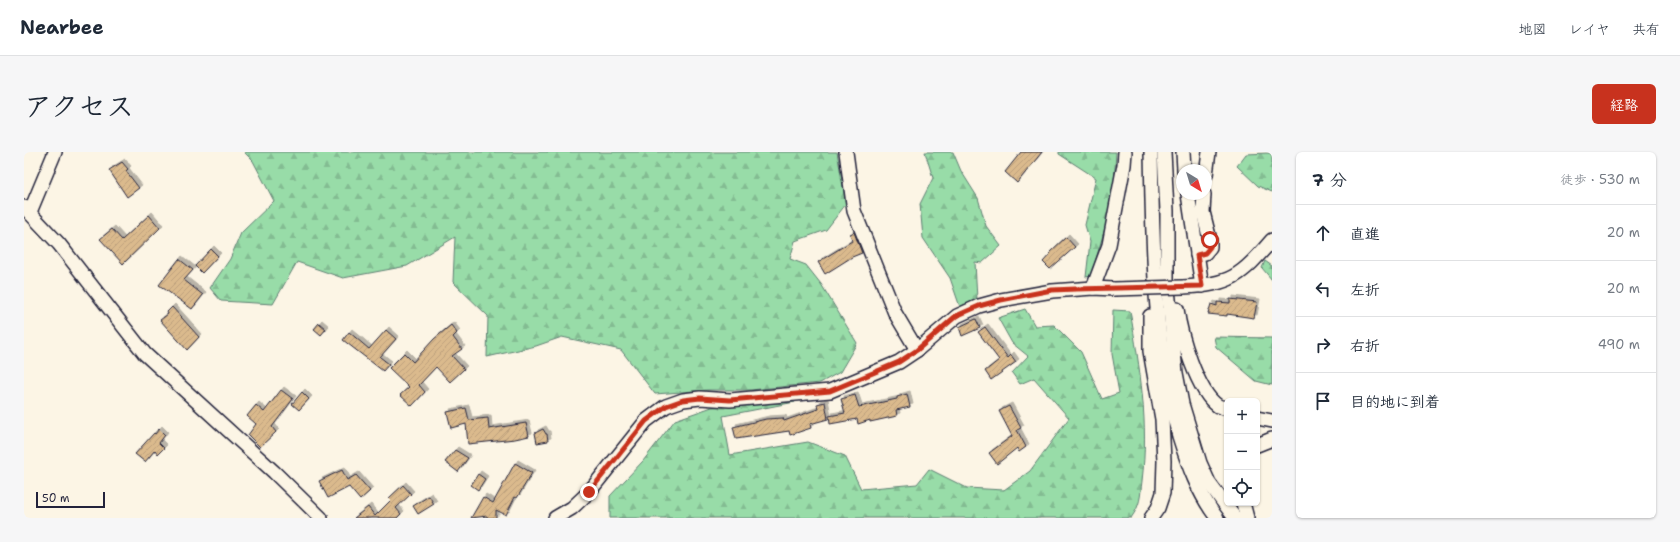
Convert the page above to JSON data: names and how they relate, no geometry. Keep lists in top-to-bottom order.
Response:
{
  "scale_bar": "50 m",
  "north": "bottom right",
  "page": {
    "header": "Nearbee",
    "nav": ["地図", "レイヤ", "共有"],
    "title": "アクセス",
    "buttons": "経路",
    "heading": ["7 分", "徒歩 · 530 m"],
    "list": [
      ["直進", "20 m"],
      ["左折", "20 m"],
      ["右折", "490 m"],
      "目的地に到着"
    ],
    "map_buttons": ["+", "−"],
    "scale": "50 m"
  }
}
